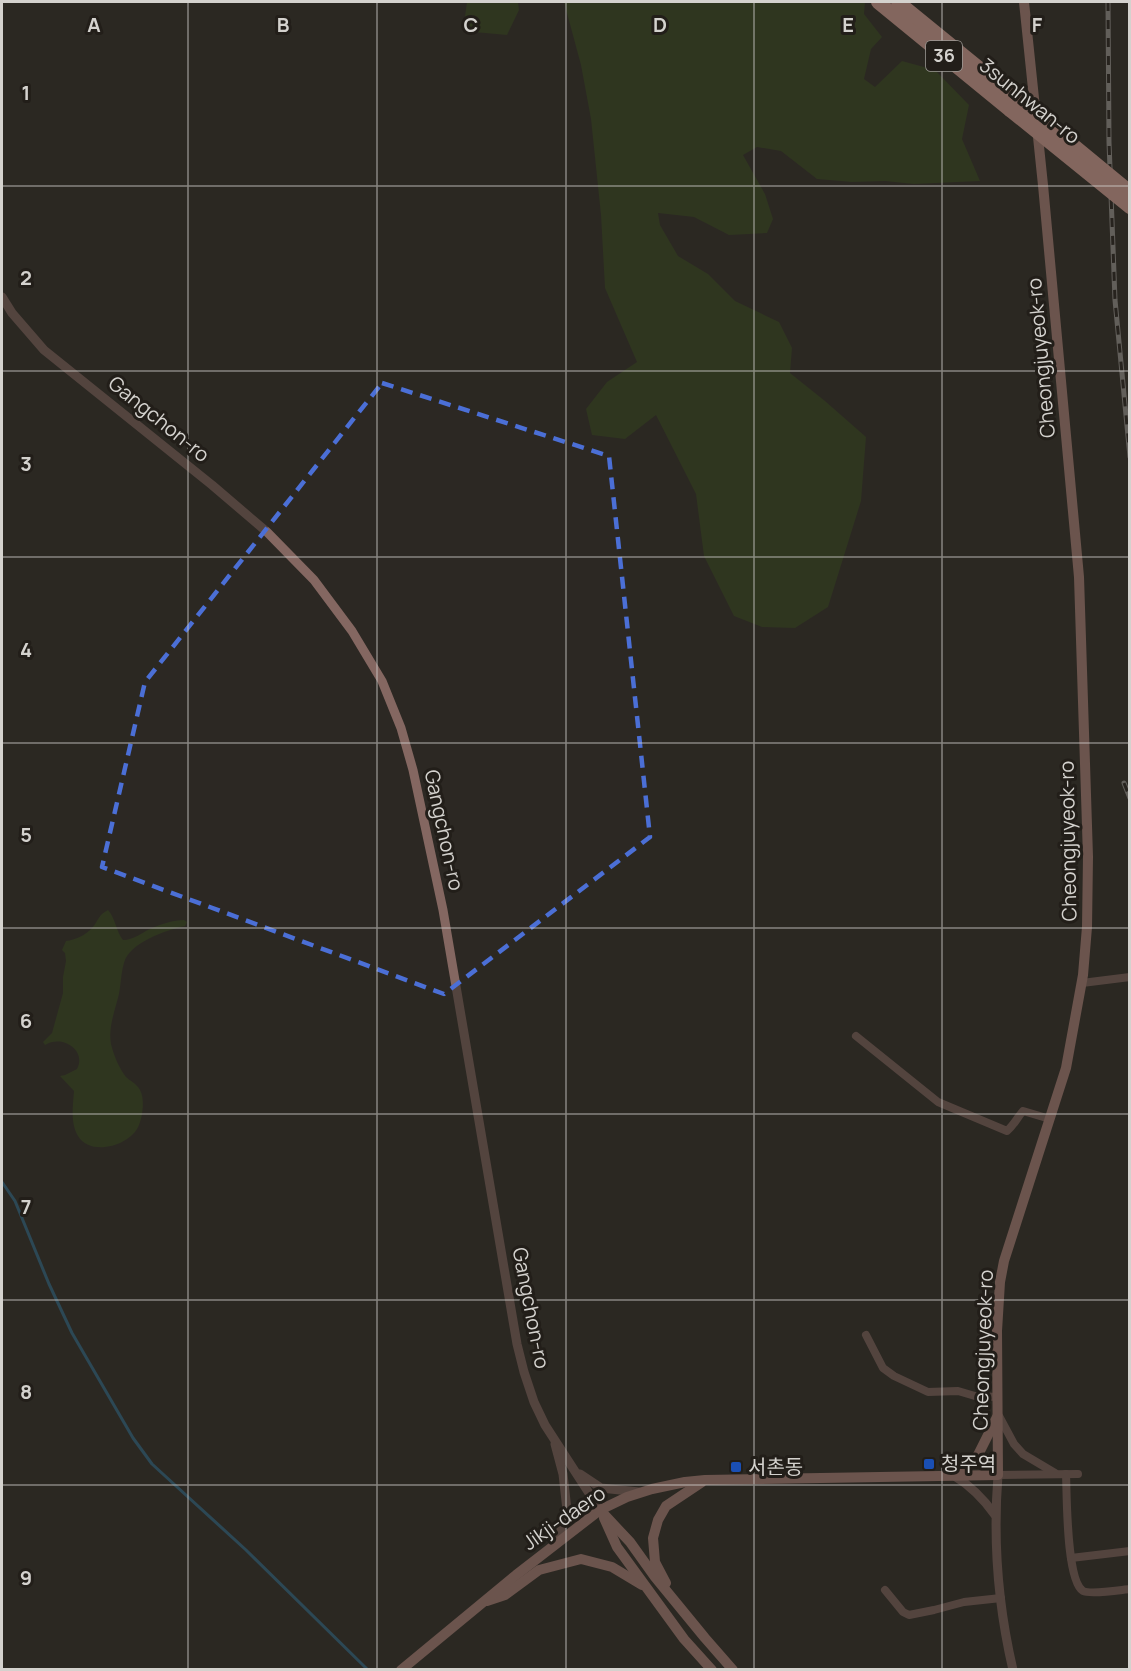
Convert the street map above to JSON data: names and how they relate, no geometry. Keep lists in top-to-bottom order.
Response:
{
  "streets": {
    "highway": ["36", "3sunhwan-ro"],
    "main road": ["Cheongjuyeok-ro", "Jikji-daero"],
    "street": ["Gangchon-ro"]
  },
  "crossings": [
    ["Cheongjuyeok-ro", "Jikji-daero"],
    ["Gangchon-ro", "Jikji-daero"]
  ],
  "places": {
    "transit": ["청주역", "서촌동"]
  },
  "grid": {
    "columns": [
      "A",
      "B",
      "C",
      "D",
      "E",
      "F"
    ],
    "rows": [
      "1",
      "2",
      "3",
      "4",
      "5",
      "6",
      "7",
      "8",
      "9"
    ]
  }
}
